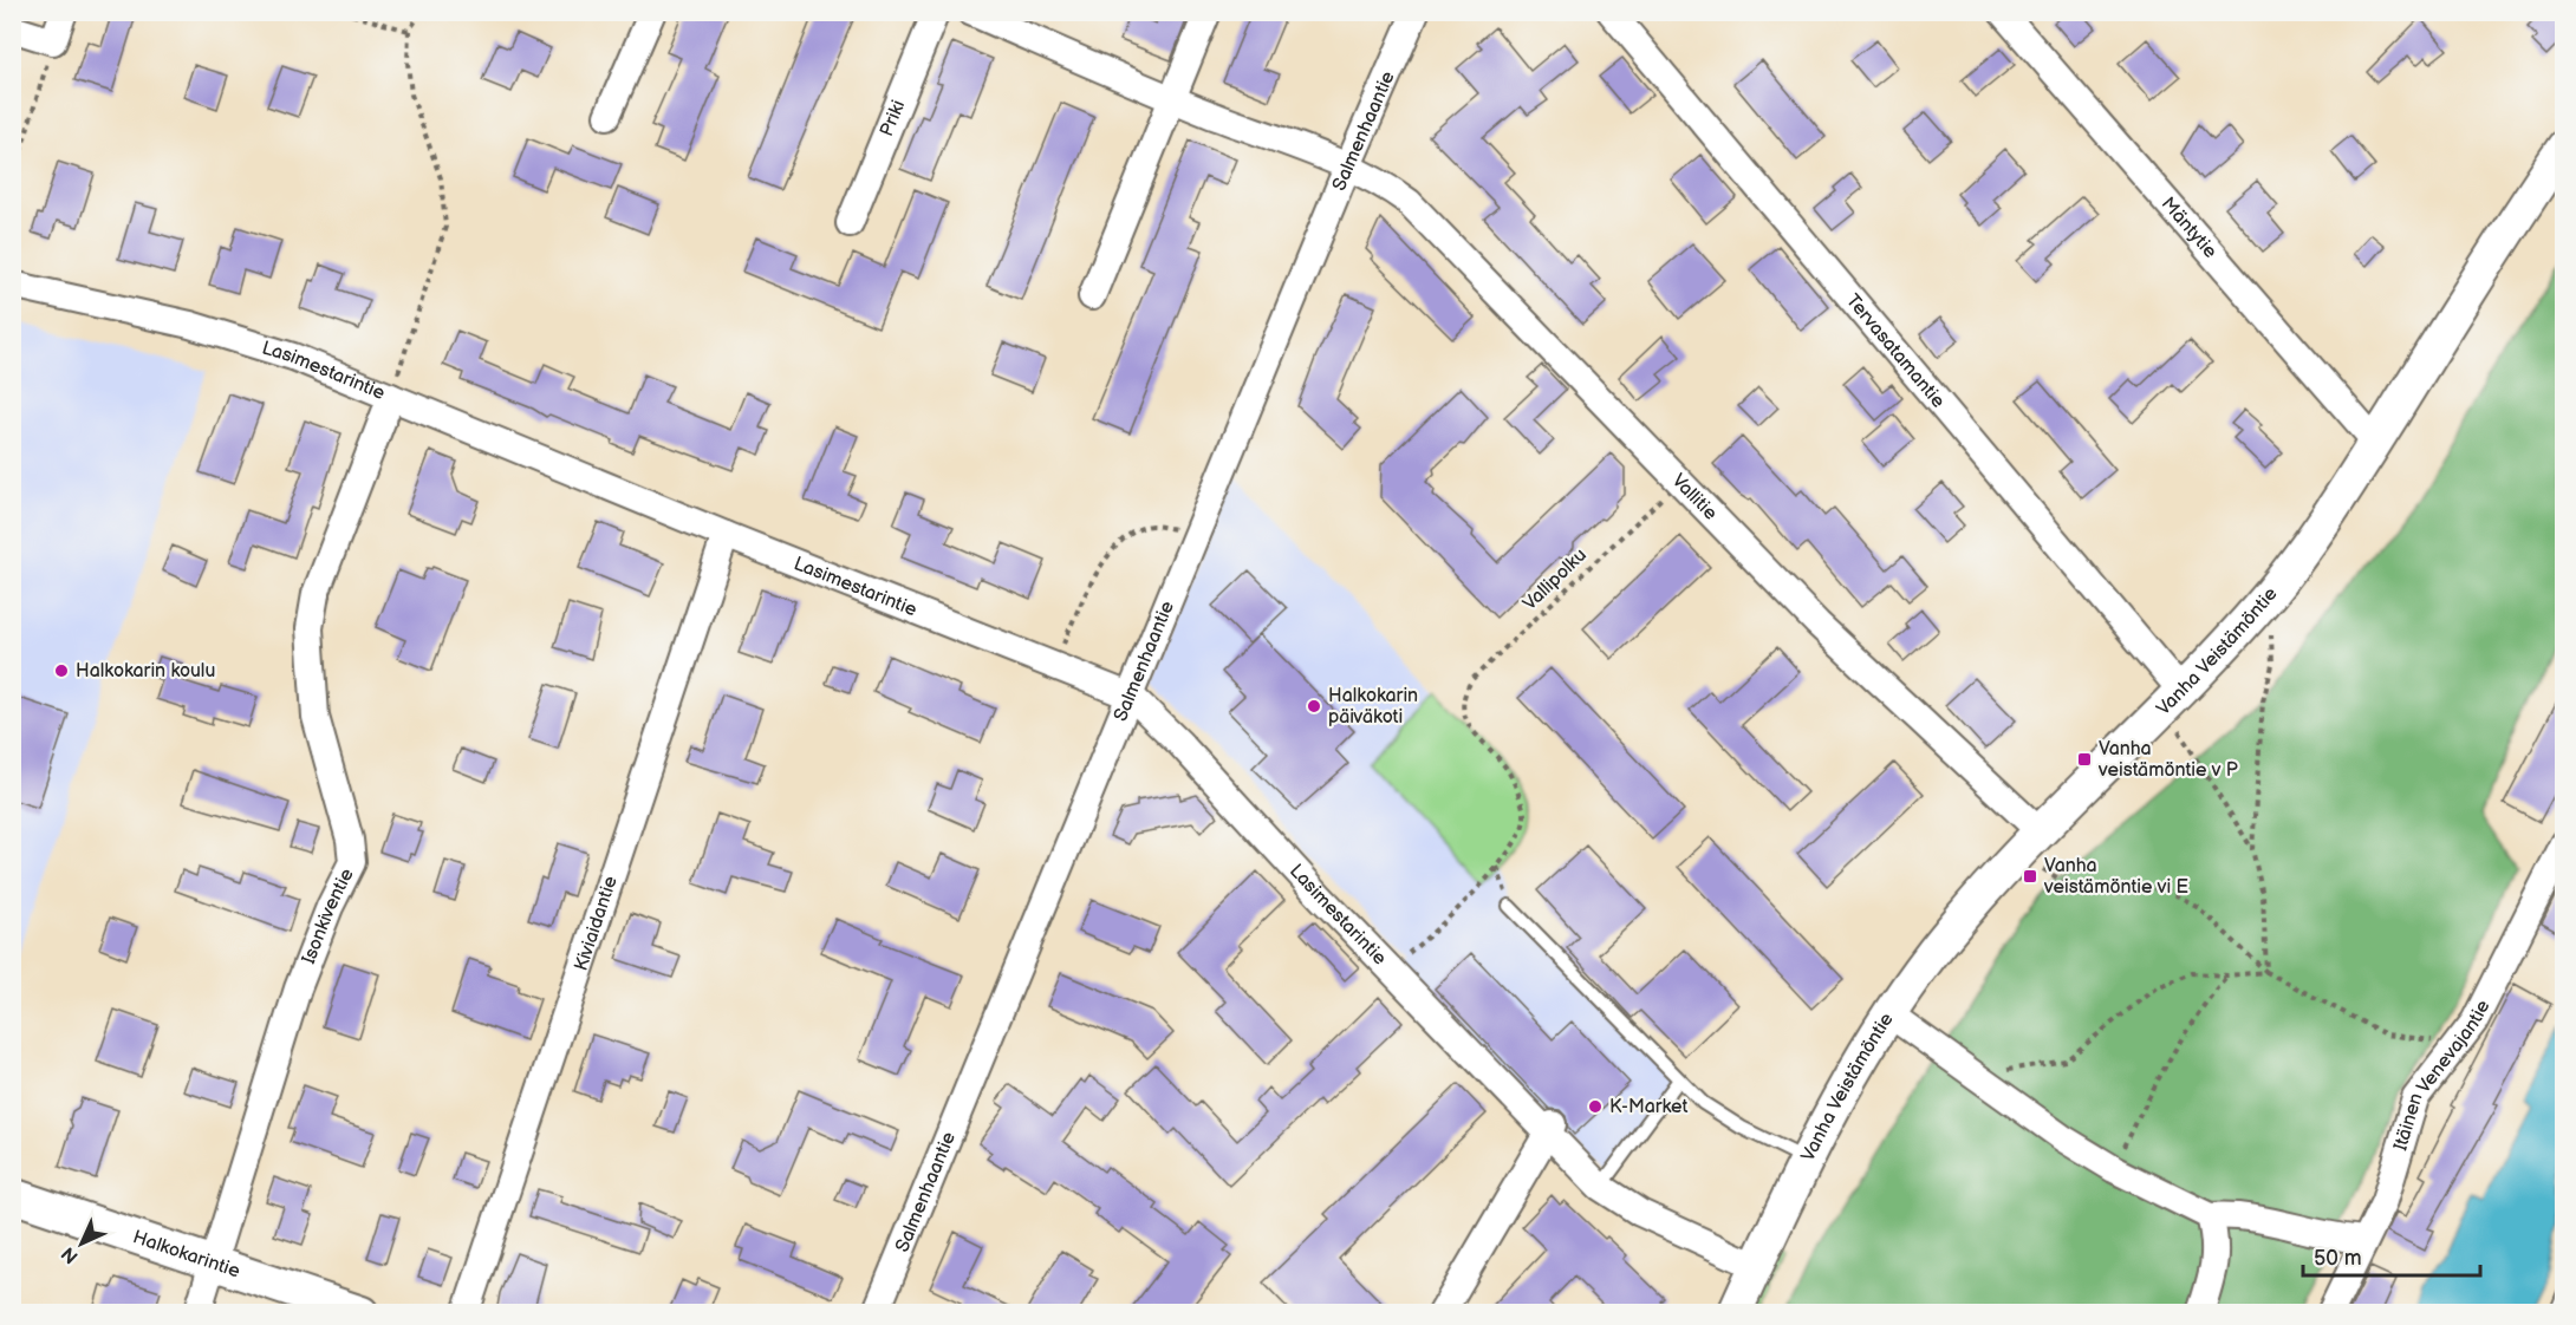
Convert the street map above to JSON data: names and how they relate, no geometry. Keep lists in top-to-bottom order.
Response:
{
  "streets": {
    "street": [
      "Priki",
      "Salmenhaantie",
      "Mäntytie",
      "Tervasatamantie",
      "Lasimestarintie",
      "Vallitie",
      "Vanha Veistämöntie",
      "Isonkiventie",
      "Kiviaidantie",
      "Itäinen Venevajantie",
      "Halkokarintie"
    ],
    "path": ["Vallipolku"]
  },
  "crossings": [
    ["Salmenhaantie", "Lasimestarintie"],
    ["Salmenhaantie", "Vallitie"],
    ["Mäntytie", "Vanha Veistämöntie"],
    ["Tervasatamantie", "Vanha Veistämöntie"],
    ["Lasimestarintie", "Vanha Veistämöntie"],
    ["Lasimestarintie", "Isonkiventie"],
    ["Lasimestarintie", "Kiviaidantie"],
    ["Vallitie", "Vanha Veistämöntie"],
    ["Isonkiventie", "Halkokarintie"]
  ],
  "places": {
    "other": ["Halkokarin koulu", "Halkokarin päiväkoti", "K-Market"],
    "transit": ["Vanha veistämöntie v P", "Vanha veistämöntie vi E"]
  },
  "scale_bar": "50 m",
  "north": "bottom left"
}
